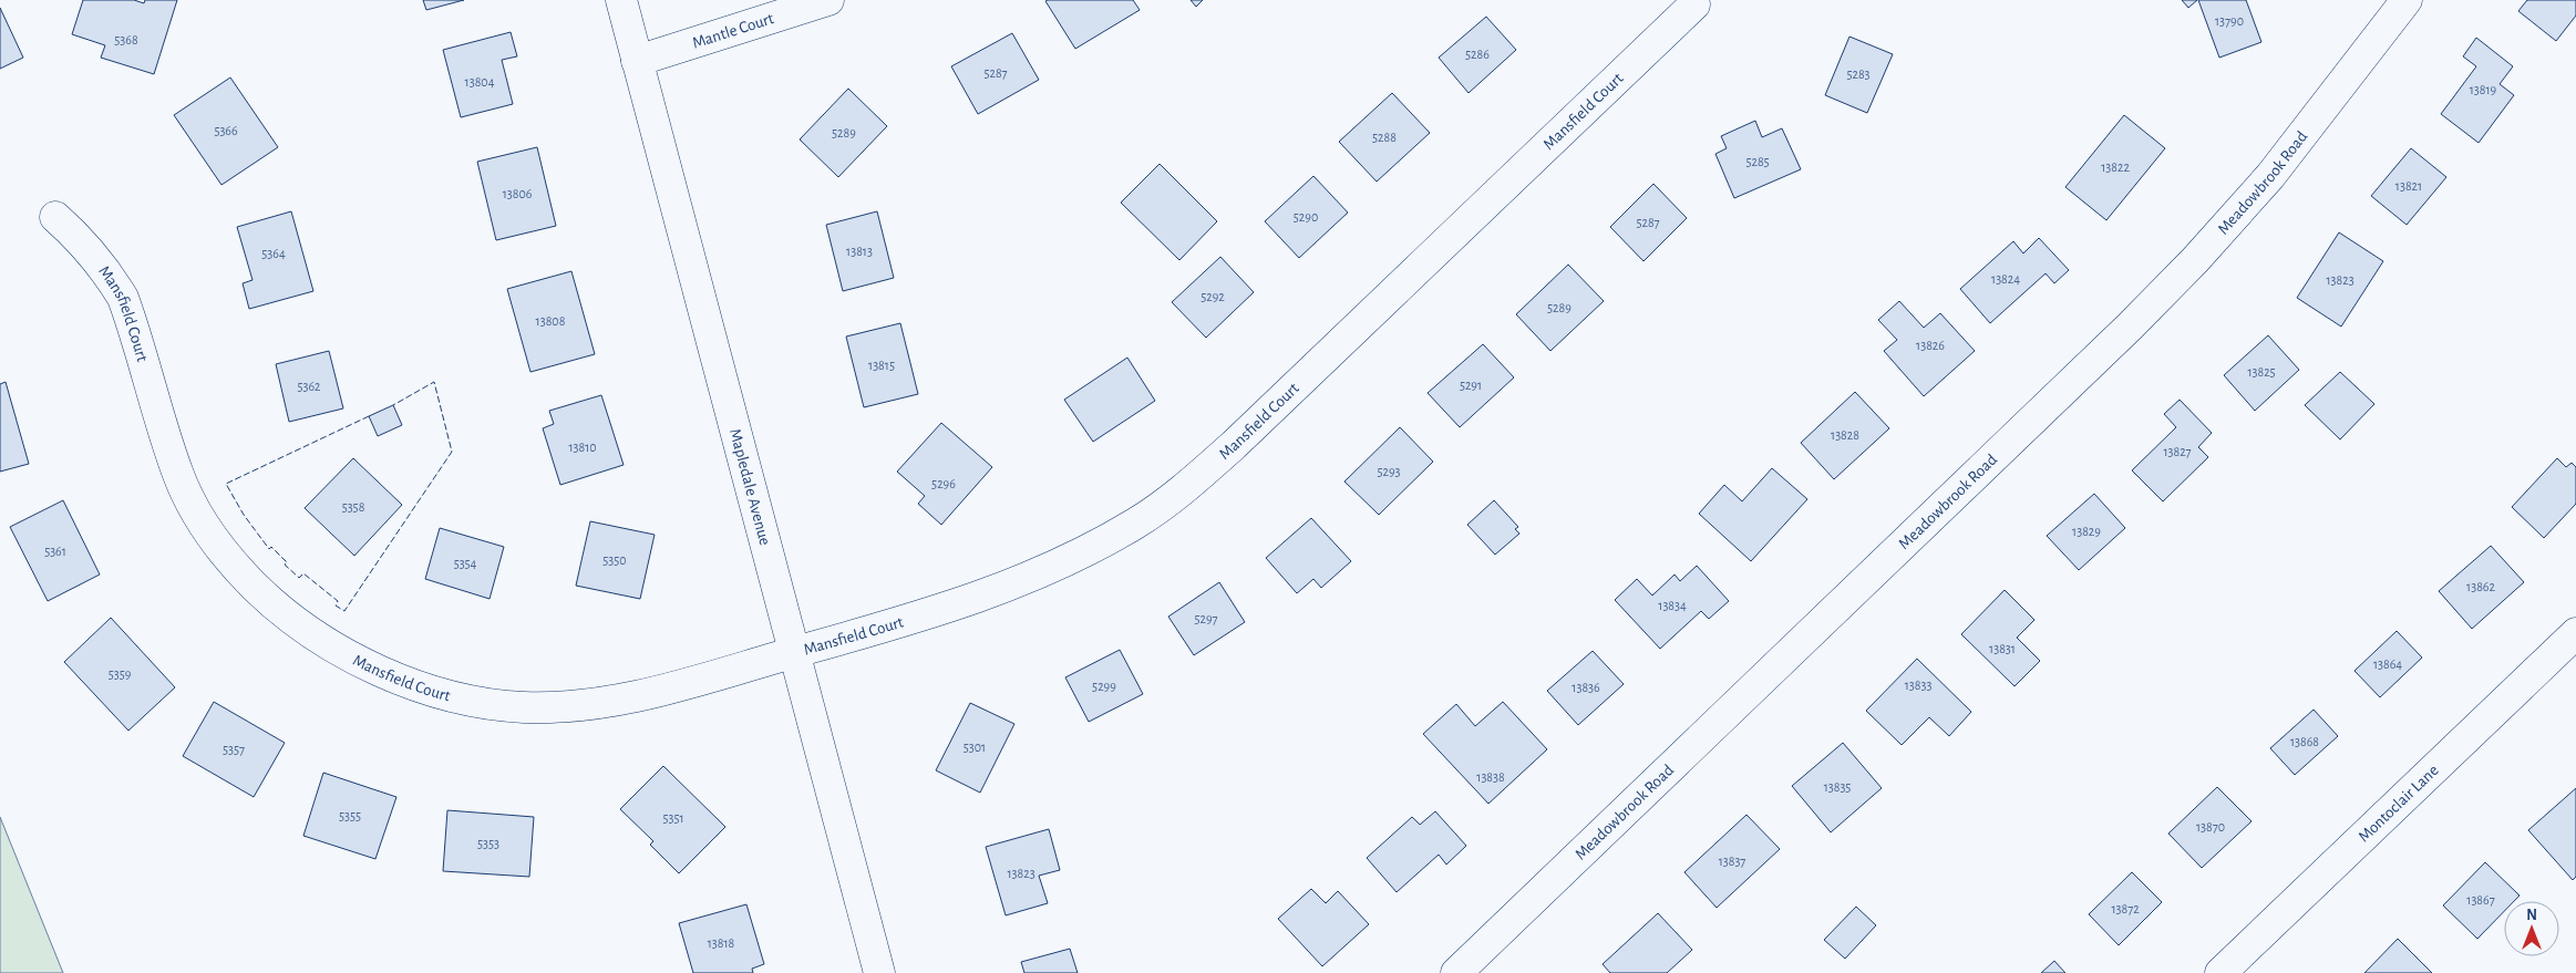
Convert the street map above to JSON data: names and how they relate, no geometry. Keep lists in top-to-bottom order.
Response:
{
  "streets": {
    "street": [
      "Mantle Court",
      "Mansfield Court",
      "Meadowbrook Road",
      "Mapledale Avenue",
      "Montoclair Lane"
    ]
  },
  "crossings": [
    ["Mantle Court", "Mapledale Avenue"],
    ["Mansfield Court", "Mapledale Avenue"]
  ],
  "house_numbers": [
    "13790",
    "5368",
    "5286",
    "5287",
    "5283",
    "13804",
    "13819",
    "5366",
    "5289",
    "5288",
    "5285",
    "13822",
    "13821",
    "13806",
    "5290",
    "5287",
    "13813",
    "5364",
    "13824",
    "13823",
    "5292",
    "5289",
    "13808",
    "13826",
    "13815",
    "13825",
    "5291",
    "5362",
    "13828",
    "13810",
    "13827",
    "5293",
    "5296",
    "5358",
    "13829",
    "5361",
    "5350",
    "5354",
    "13862",
    "13834",
    "5297",
    "13831",
    "13864",
    "5359",
    "13833",
    "5299",
    "13836",
    "13868",
    "5301",
    "5357",
    "13838",
    "13835",
    "5355",
    "5351",
    "13870",
    "5353",
    "13837",
    "13823",
    "13867",
    "13872",
    "13818"
  ],
  "north": "top"
}
